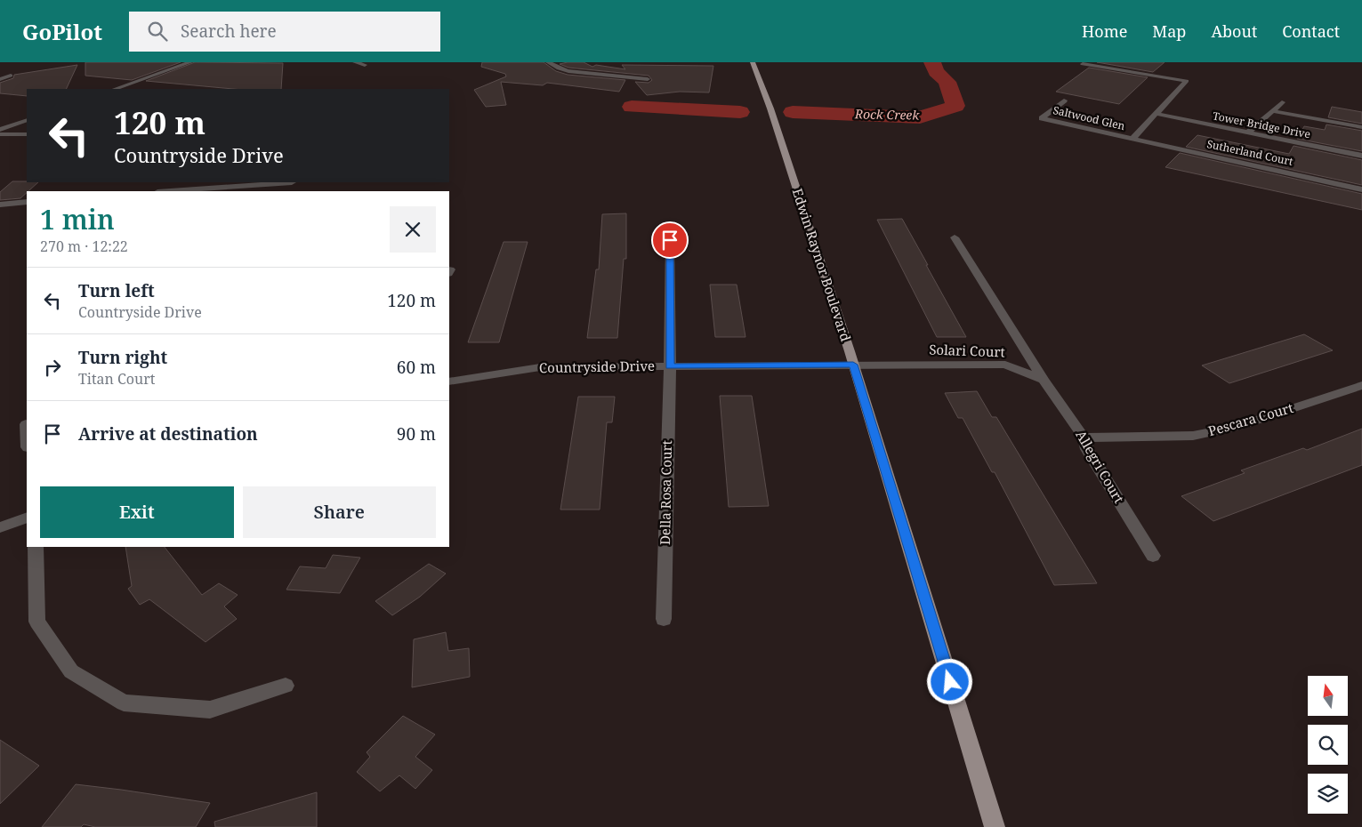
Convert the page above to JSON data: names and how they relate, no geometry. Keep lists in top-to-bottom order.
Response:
{
  "streets": {
    "main road": ["Edwin Raynor Boulevard"],
    "street": [
      "Saltwood Glen",
      "Tower Bridge Drive",
      "Sutherland Court",
      "Solari Court",
      "Countryside Drive",
      "Pescara Court",
      "Allegri Court",
      "Della Rosa Court"
    ]
  },
  "crossings": [
    ["Saltwood Glen", "Tower Bridge Drive"],
    ["Saltwood Glen", "Sutherland Court"],
    ["Edwin Raynor Boulevard", "Solari Court"],
    ["Edwin Raynor Boulevard", "Countryside Drive"],
    ["Solari Court", "Countryside Drive"],
    ["Solari Court", "Allegri Court"],
    ["Countryside Drive", "Della Rosa Court"],
    ["Pescara Court", "Allegri Court"]
  ],
  "water": ["Rock Creek"],
  "north": "top",
  "page": {
    "header": "GoPilot",
    "search": "Search here",
    "nav": [
      "Home",
      "Map",
      "About",
      "Contact"
    ],
    "turn": ["120 m", "Countryside Drive"],
    "heading": ["1 min", "270 m · 12:22"],
    "list": [
      {
        "name": "Turn left",
        "note": "Countryside Drive",
        "value": "120 m"
      },
      {
        "name": "Turn right",
        "note": "Titan Court",
        "value": "60 m"
      },
      {
        "name": "Arrive at destination",
        "value": "90 m"
      }
    ],
    "buttons": ["Exit", "Share"]
  }
}
